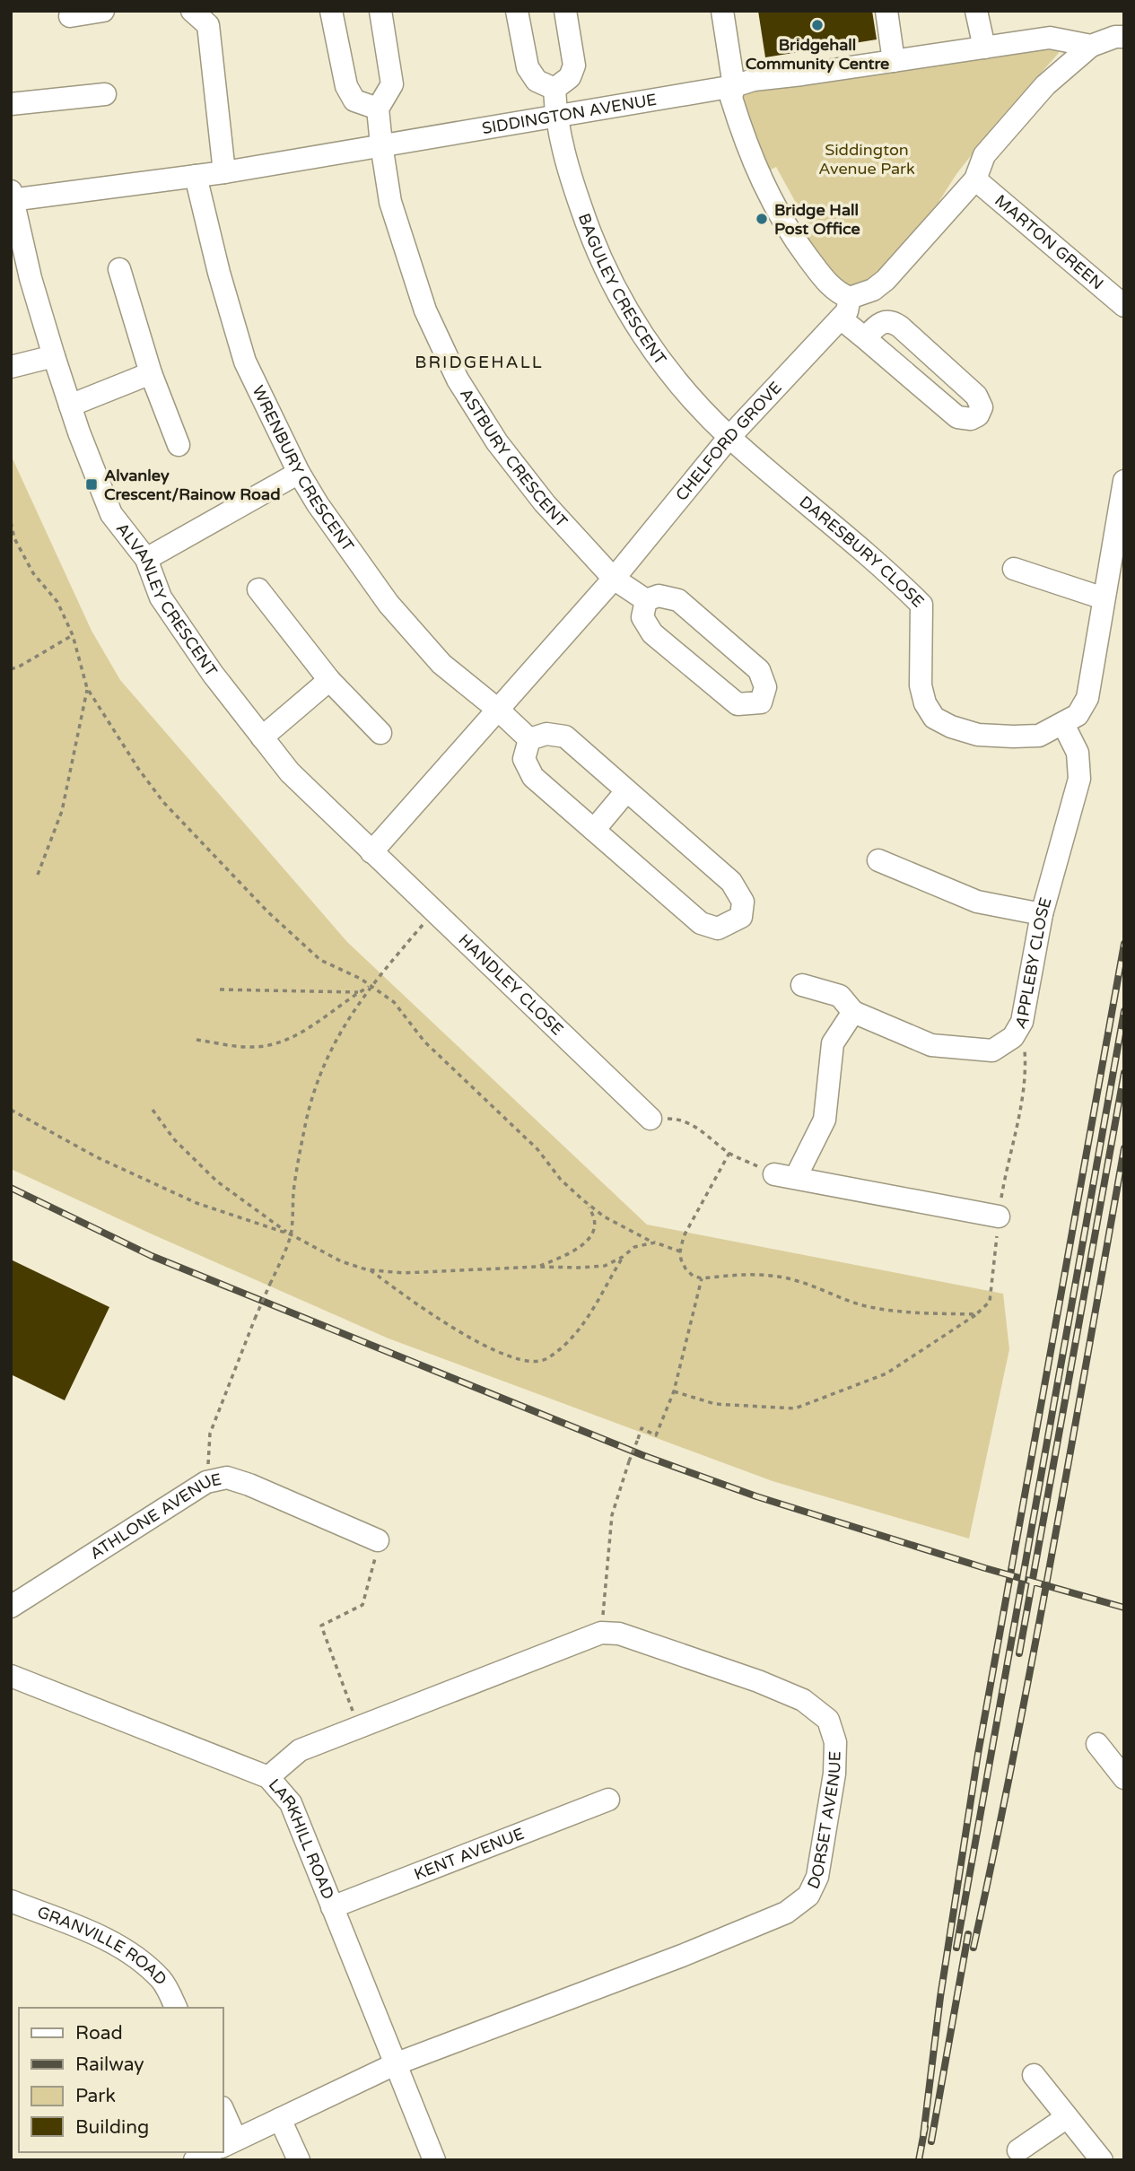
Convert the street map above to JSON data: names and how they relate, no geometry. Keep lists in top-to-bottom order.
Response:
{
  "streets": {
    "street": [
      "SIDDINGTON AVENUE",
      "MARTON GREEN",
      "BAGULEY CRESCENT",
      "CHELFORD GROVE",
      "ASTBURY CRESCENT",
      "WRENBURY CRESCENT",
      "DARESBURY CLOSE",
      "ALVANLEY CRESCENT",
      "APPLEBY CLOSE",
      "HANDLEY CLOSE",
      "ATHLONE AVENUE",
      "DORSET AVENUE",
      "LARKHILL ROAD",
      "KENT AVENUE",
      "GRANVILLE ROAD"
    ]
  },
  "crossings": [
    ["SIDDINGTON AVENUE", "BAGULEY CRESCENT"],
    ["SIDDINGTON AVENUE", "ASTBURY CRESCENT"],
    ["SIDDINGTON AVENUE", "WRENBURY CRESCENT"],
    ["SIDDINGTON AVENUE", "ALVANLEY CRESCENT"],
    ["BAGULEY CRESCENT", "CHELFORD GROVE"],
    ["BAGULEY CRESCENT", "DARESBURY CLOSE"],
    ["CHELFORD GROVE", "ASTBURY CRESCENT"],
    ["CHELFORD GROVE", "WRENBURY CRESCENT"],
    ["CHELFORD GROVE", "DARESBURY CLOSE"],
    ["CHELFORD GROVE", "ALVANLEY CRESCENT"],
    ["CHELFORD GROVE", "HANDLEY CLOSE"],
    ["DARESBURY CLOSE", "APPLEBY CLOSE"],
    ["ALVANLEY CRESCENT", "HANDLEY CLOSE"],
    ["DORSET AVENUE", "LARKHILL ROAD"],
    ["LARKHILL ROAD", "KENT AVENUE"]
  ],
  "districts": ["BRIDGEHALL"],
  "parks": ["Siddington Avenue Park"],
  "places": {
    "other": ["Bridgehall Community Centre", "Bridge Hall Post Office"],
    "transit": ["Alvanley Crescent/Rainow Road"]
  },
  "legend": [
    "Road",
    "Railway",
    "Park",
    "Building"
  ]
}
